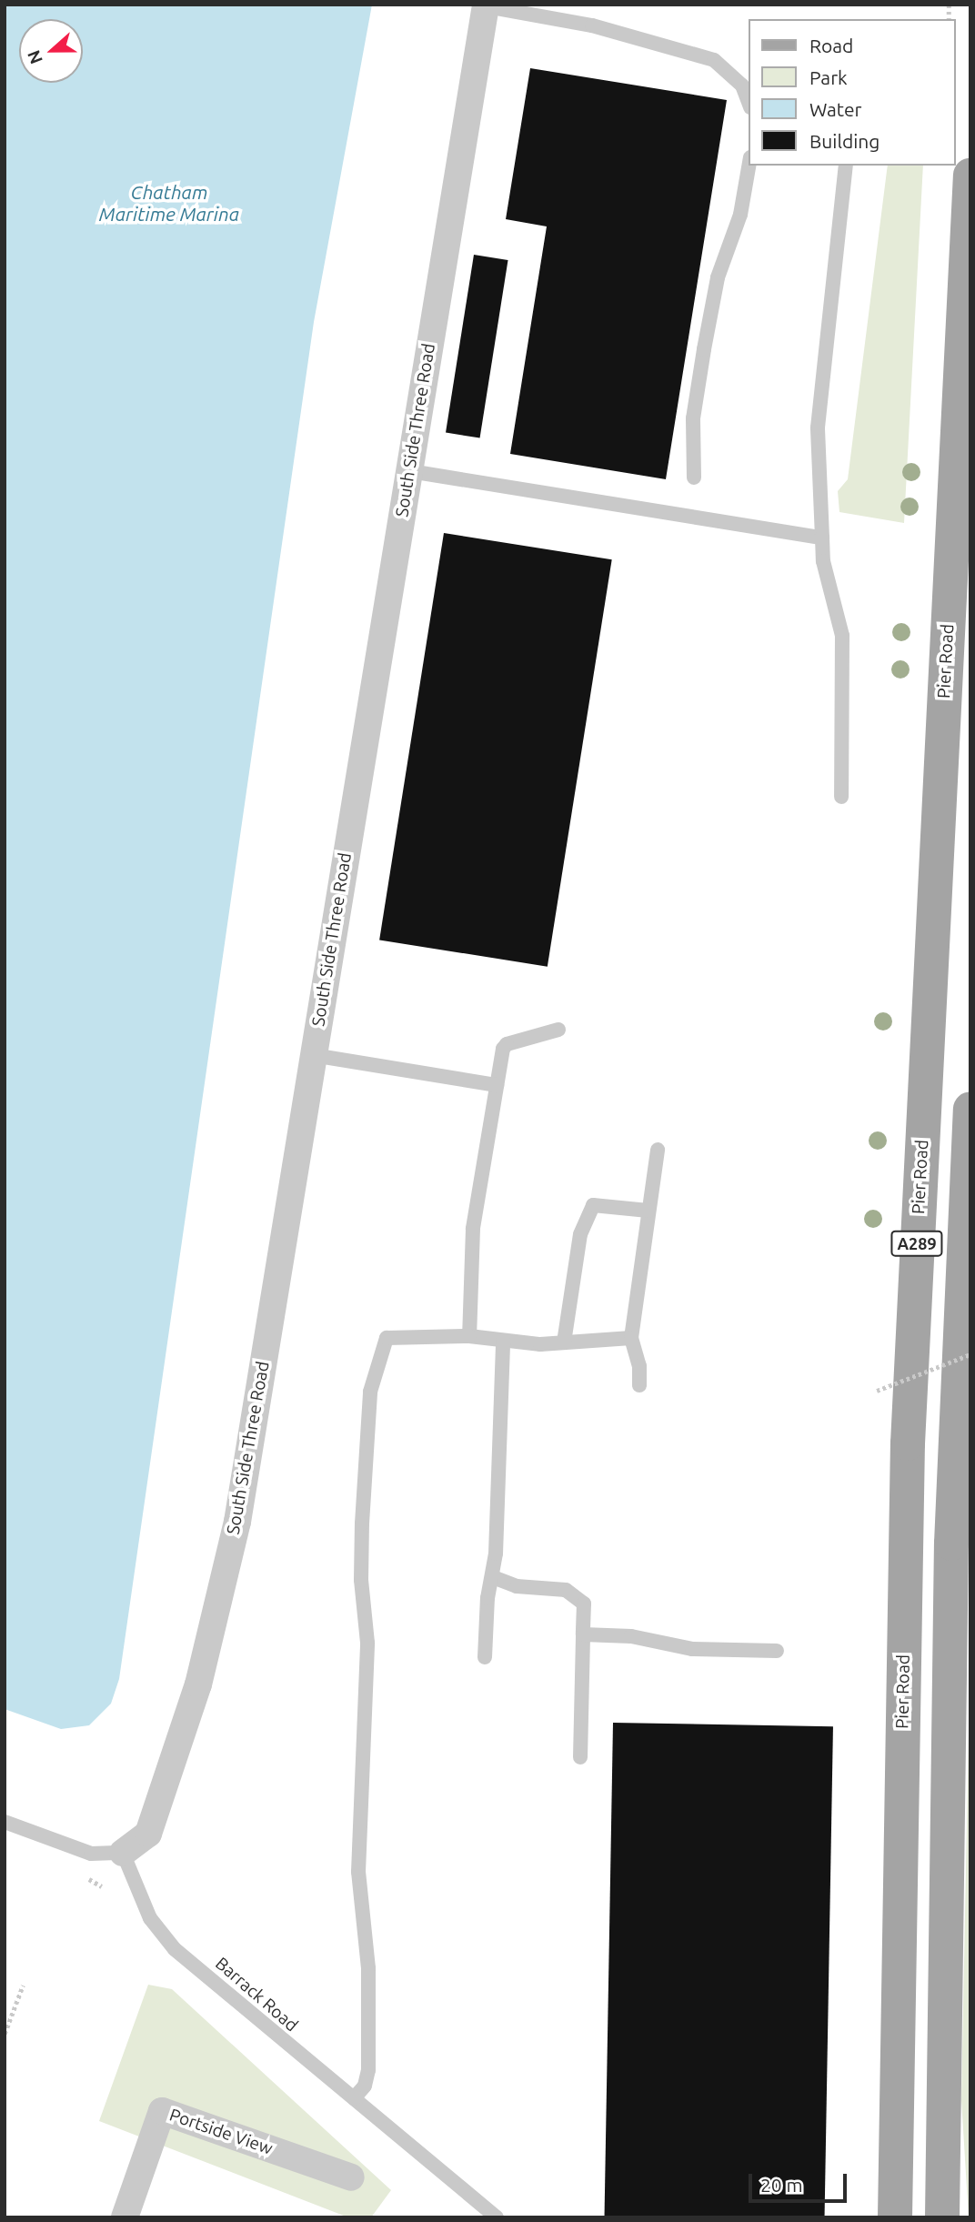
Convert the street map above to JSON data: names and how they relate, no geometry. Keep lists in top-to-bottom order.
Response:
{
  "streets": {
    "main road": ["Pier Road", "A289"],
    "street": ["South Side Three Road", "Portside View"],
    "lane": ["Barrack Road"]
  },
  "crossings": [
    ["South Side Three Road", "Barrack Road"]
  ],
  "water": ["Chatham Maritime Marina"],
  "legend": [
    "Road",
    "Park",
    "Water",
    "Building"
  ],
  "scale_bar": "20 m",
  "north": "left"
}
